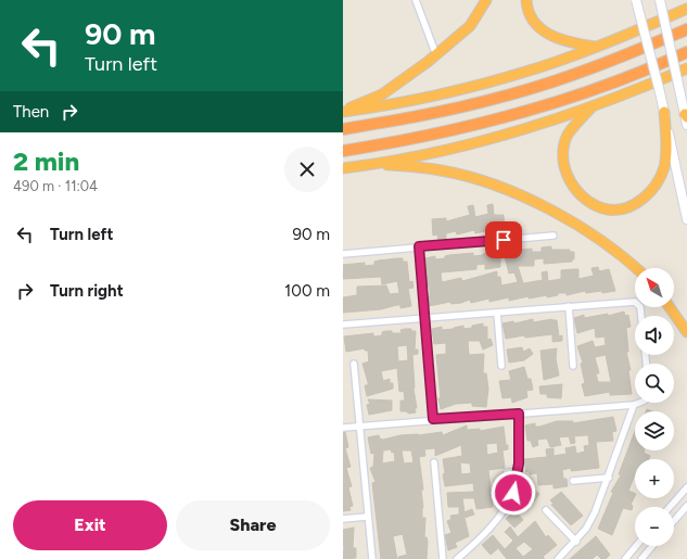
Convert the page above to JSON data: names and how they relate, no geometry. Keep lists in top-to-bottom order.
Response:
{
  "north": "top left",
  "page": {
    "turn": ["90 m", "Turn left"],
    "then": "Then",
    "heading": ["2 min", "490 m · 11:04"],
    "list": [
      {
        "name": "Turn left",
        "value": "90 m"
      },
      {
        "name": "Turn right",
        "value": "100 m"
      }
    ],
    "map_buttons": ["+", "−"],
    "buttons": ["Exit", "Share"]
  }
}
